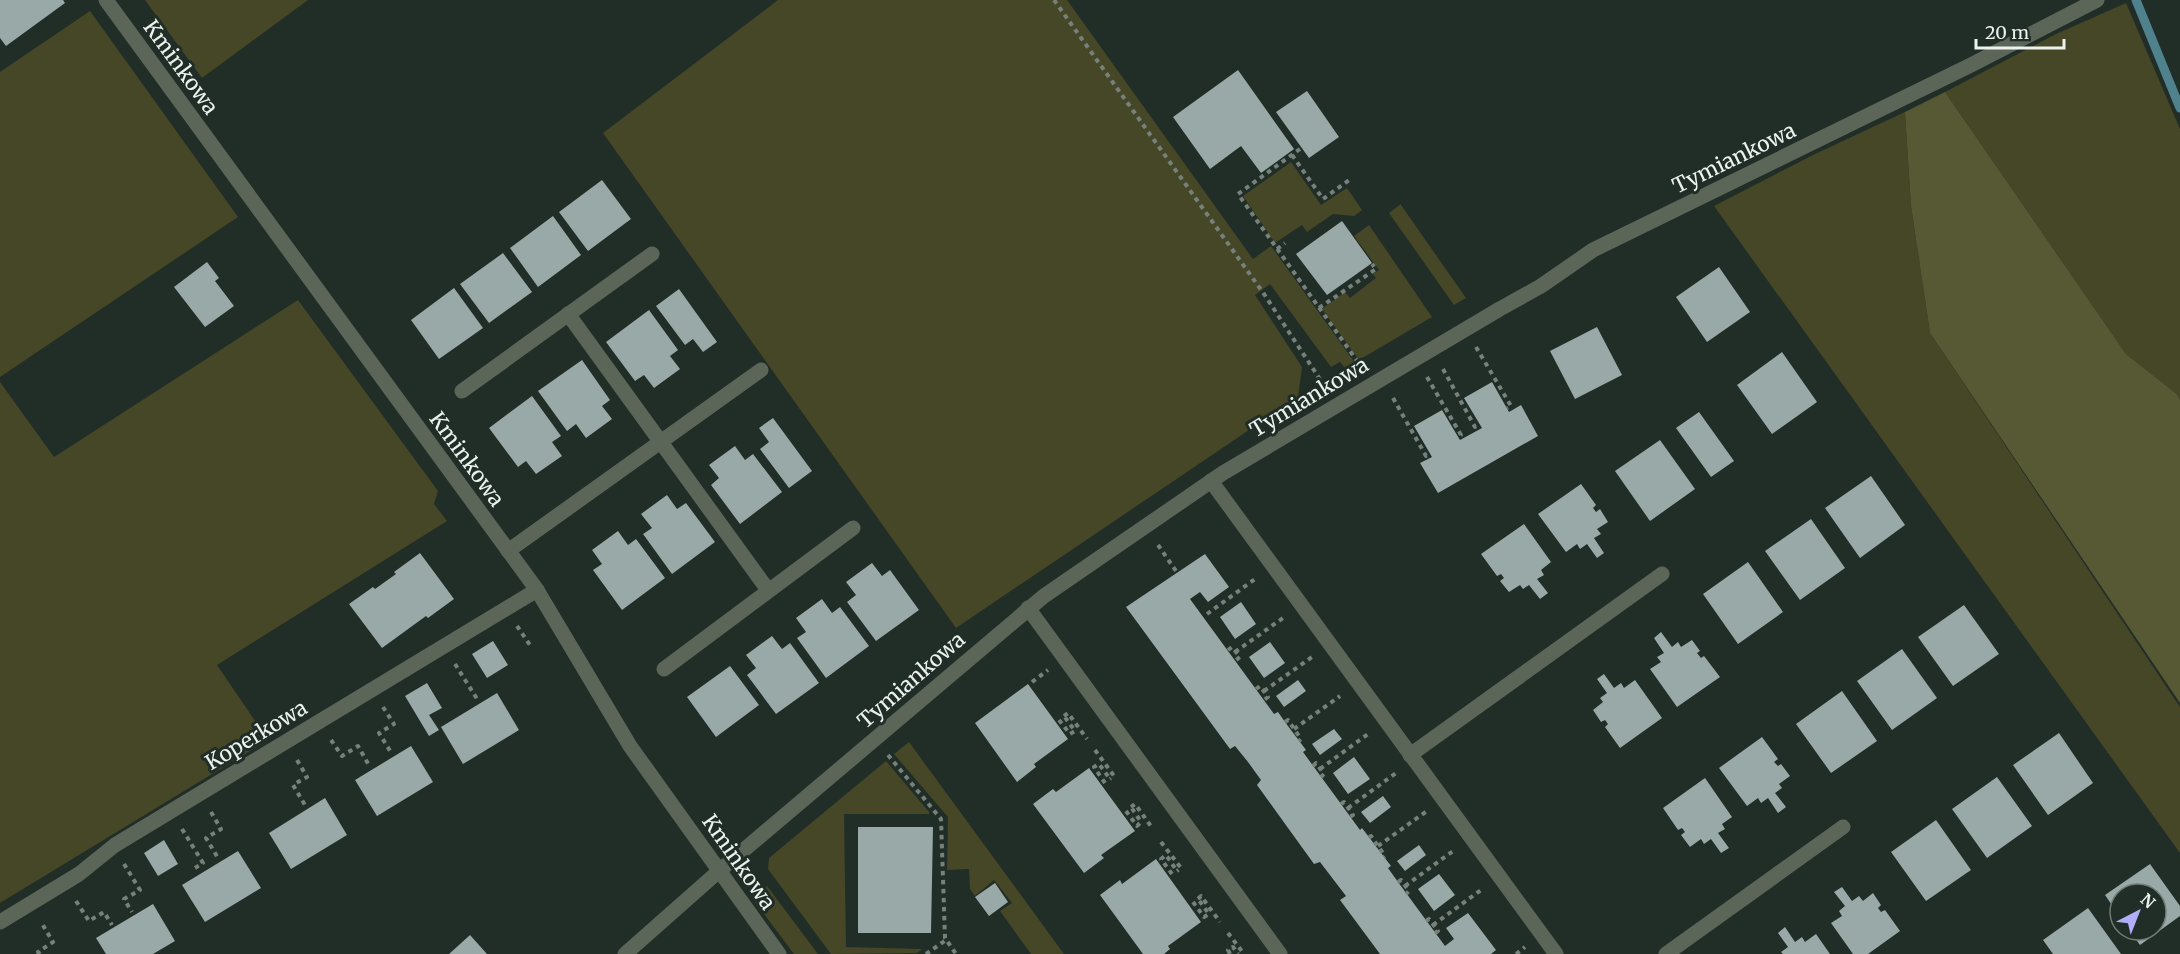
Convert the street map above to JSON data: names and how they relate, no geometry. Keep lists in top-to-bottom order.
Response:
{
  "streets": {
    "street": ["Kminkowa", "Tymiankowa", "Koperkowa"]
  },
  "crossings": [
    ["Kminkowa", "Tymiankowa"],
    ["Kminkowa", "Koperkowa"]
  ],
  "scale_bar": "20 m",
  "north": "top right"
}
